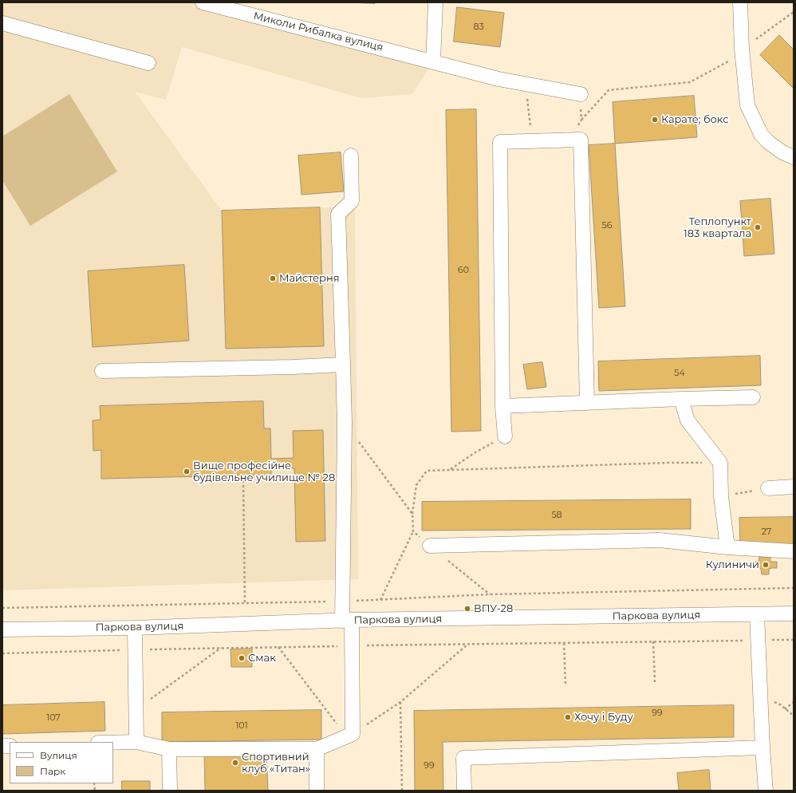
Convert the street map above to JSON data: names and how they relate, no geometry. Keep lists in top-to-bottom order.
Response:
{
  "streets": {
    "street": ["Миколи Рибалка вулиця", "Паркова вулиця"]
  },
  "places": [
    "Карате; бокс",
    "Теплопункт 183 квартала",
    "Майстерня",
    "Вище професійне будівельне училище № 28",
    "Кулиничи",
    "ВПУ-28",
    "Смак",
    "Хочу і Буду",
    "Спортивний клуб «Титан»"
  ],
  "house_numbers": [
    "83",
    "56",
    "60",
    "54",
    "58",
    "27",
    "99",
    "107",
    "101",
    "99"
  ],
  "legend": ["Вулиця", "Парк"]
}
